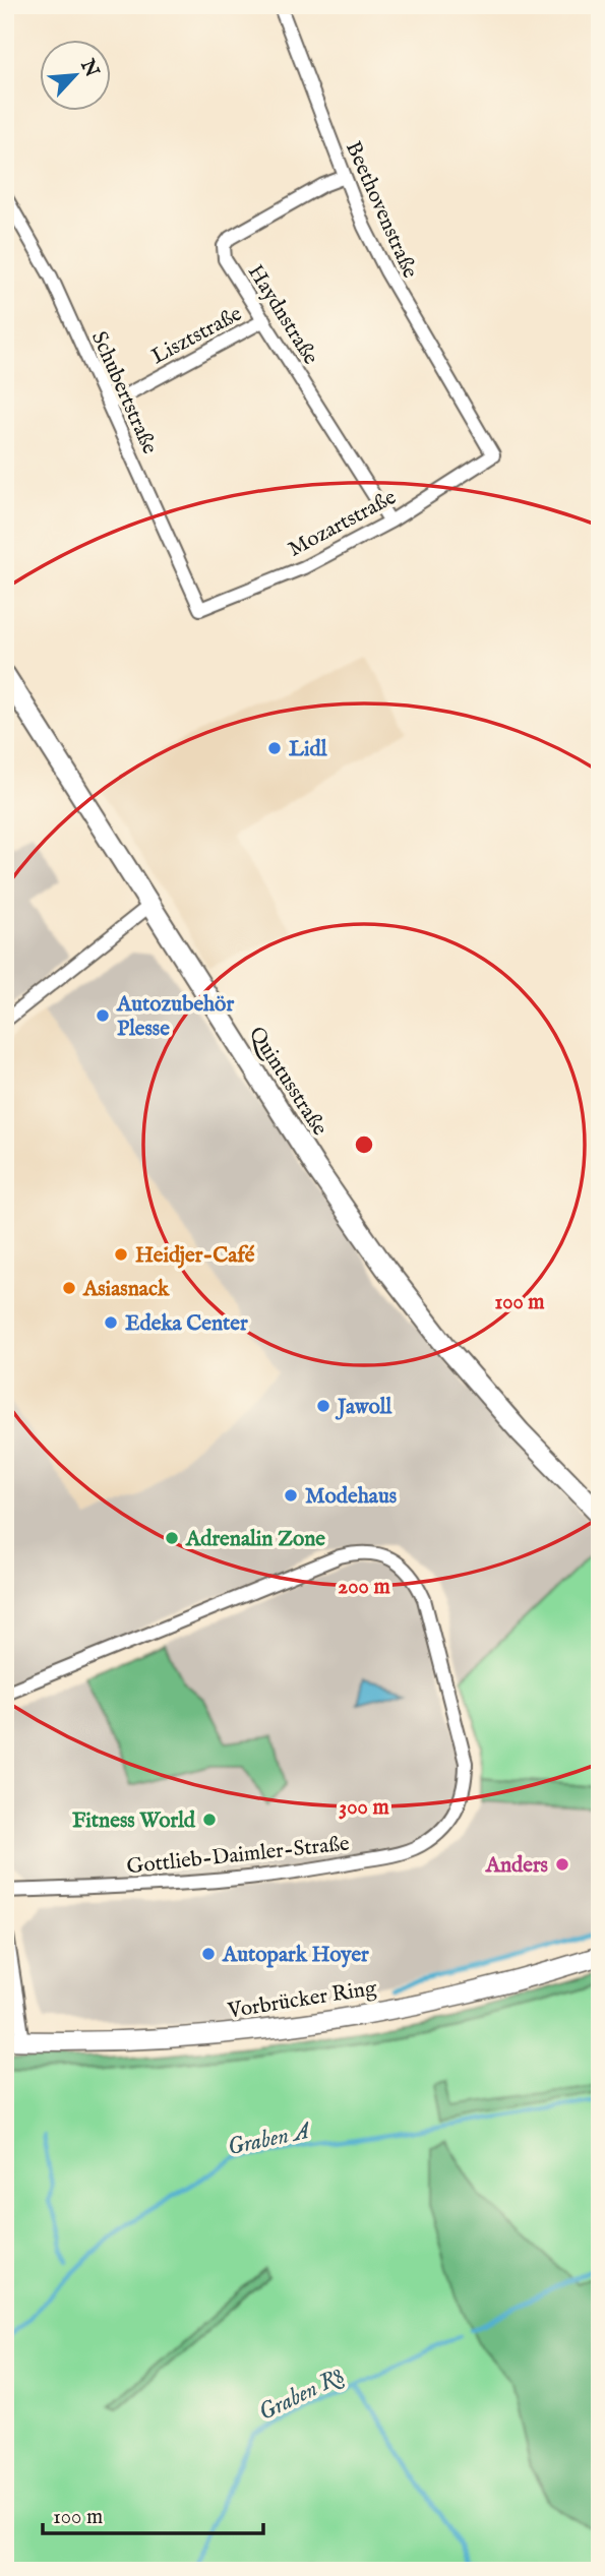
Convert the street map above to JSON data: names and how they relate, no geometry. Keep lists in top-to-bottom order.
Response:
{
  "streets": {
    "main road": ["Quintusstraße", "Vorbrücker Ring"],
    "street": [
      "Beethovenstraße",
      "Haydnstraße",
      "Lisztstraße",
      "Schubertstraße",
      "Mozartstraße",
      "Gottlieb-Daimler-Straße"
    ]
  },
  "crossings": [
    ["Beethovenstraße", "Haydnstraße"],
    ["Beethovenstraße", "Mozartstraße"],
    ["Haydnstraße", "Lisztstraße"],
    ["Haydnstraße", "Mozartstraße"],
    ["Lisztstraße", "Schubertstraße"],
    ["Schubertstraße", "Mozartstraße"]
  ],
  "water": ["Graben A", "Graben R8"],
  "places": [
    "Lidl",
    "Autozubehör Plesse",
    "Heidjer-Café",
    "Asiasnack",
    "Edeka Center",
    "Jawoll",
    "Modehaus",
    "Adrenalin Zone",
    "Fitness World",
    "Anders",
    "Autopark Hoyer"
  ],
  "scale_bar": "100 m",
  "north": "top right",
  "rings": ["100 m", "200 m", "300 m"]
}
